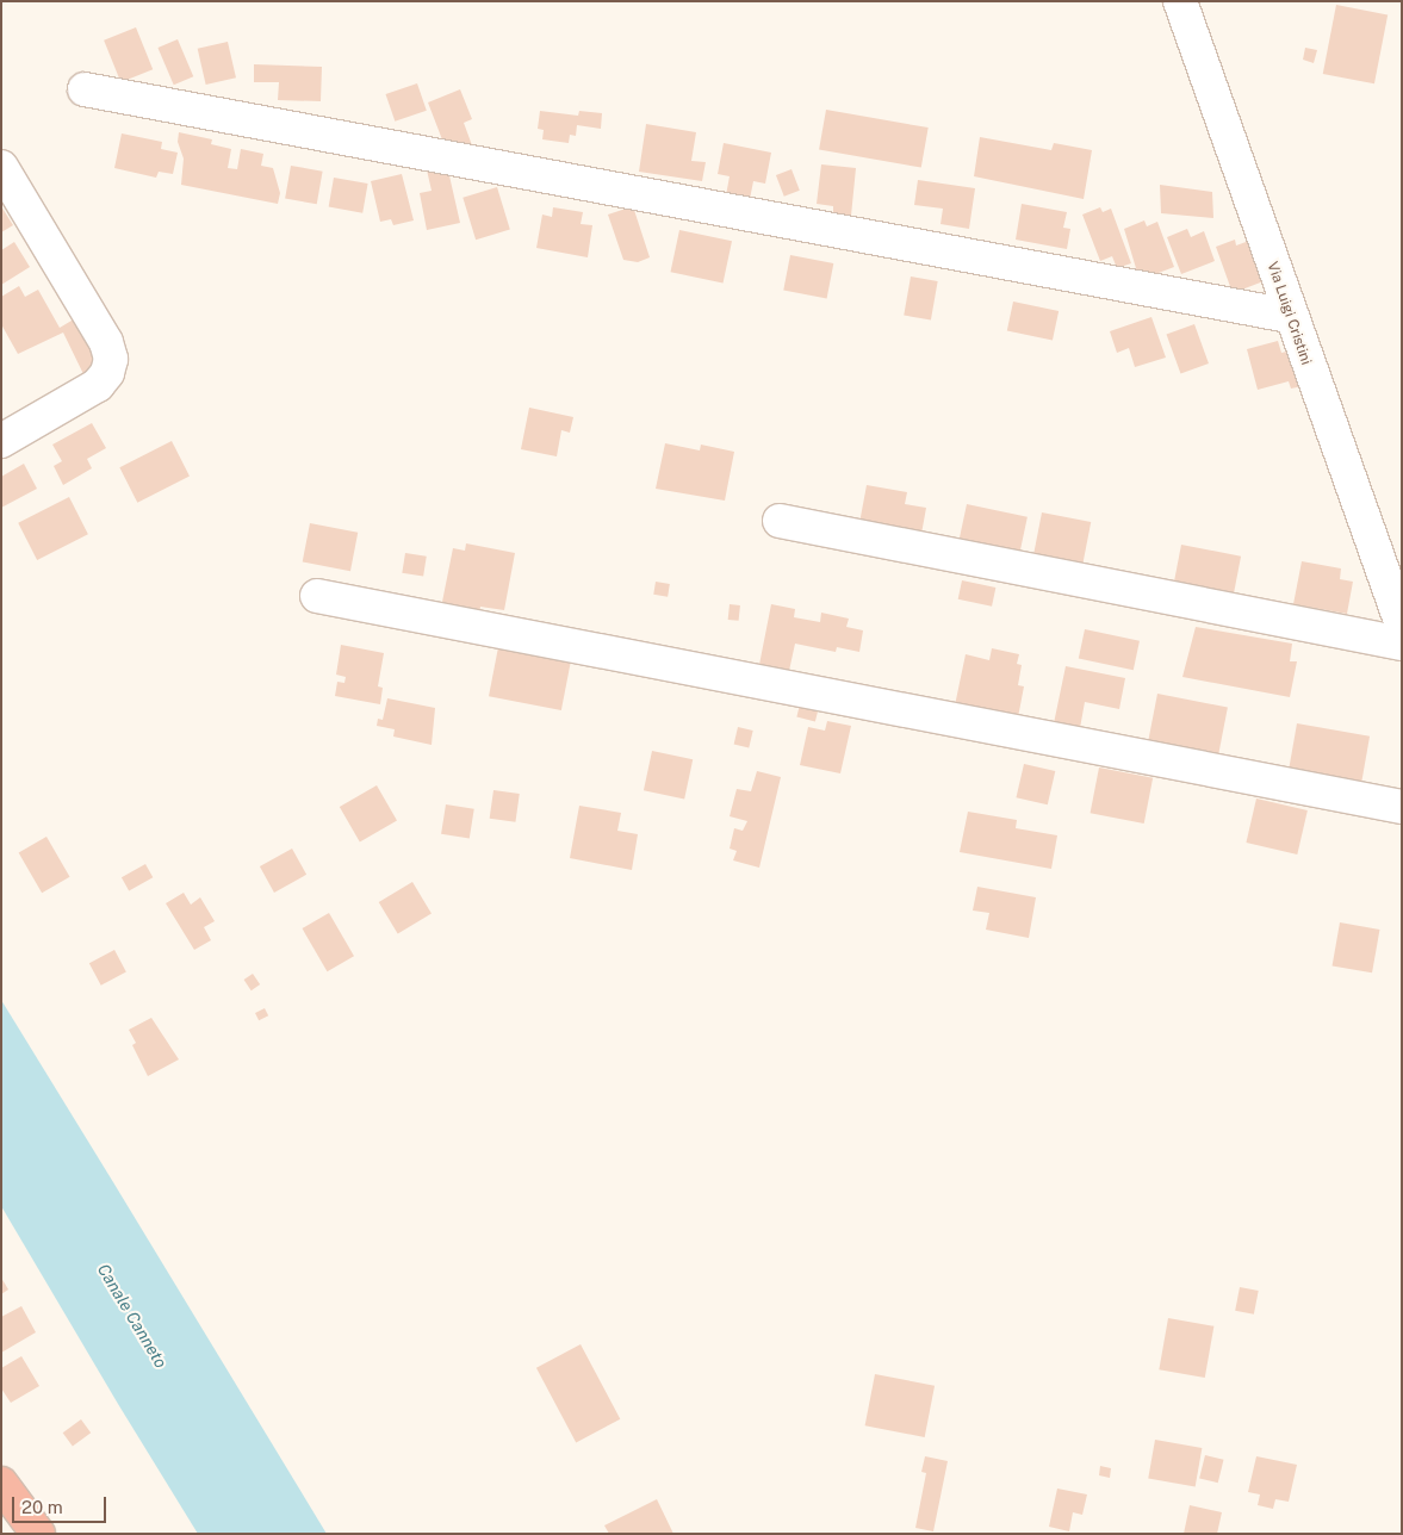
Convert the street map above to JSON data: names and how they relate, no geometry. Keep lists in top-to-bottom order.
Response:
{
  "streets": {
    "street": ["Via Luigi Cristini"]
  },
  "water": ["Canale Canneto"],
  "scale_bar": "20 m"
}
